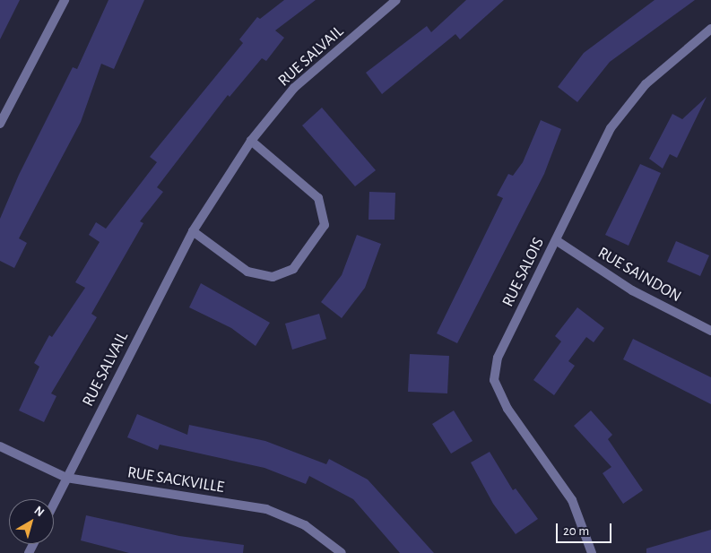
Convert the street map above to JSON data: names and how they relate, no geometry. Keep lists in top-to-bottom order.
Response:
{
  "streets": {
    "street": [
      "RUE SALVAIL",
      "RUE SALOIS",
      "RUE SAINDON",
      "RUE SACKVILLE"
    ]
  },
  "crossings": [
    ["RUE SALVAIL", "RUE SACKVILLE"],
    ["RUE SALOIS", "RUE SAINDON"]
  ],
  "scale_bar": "20 m",
  "north": "top right"
}
